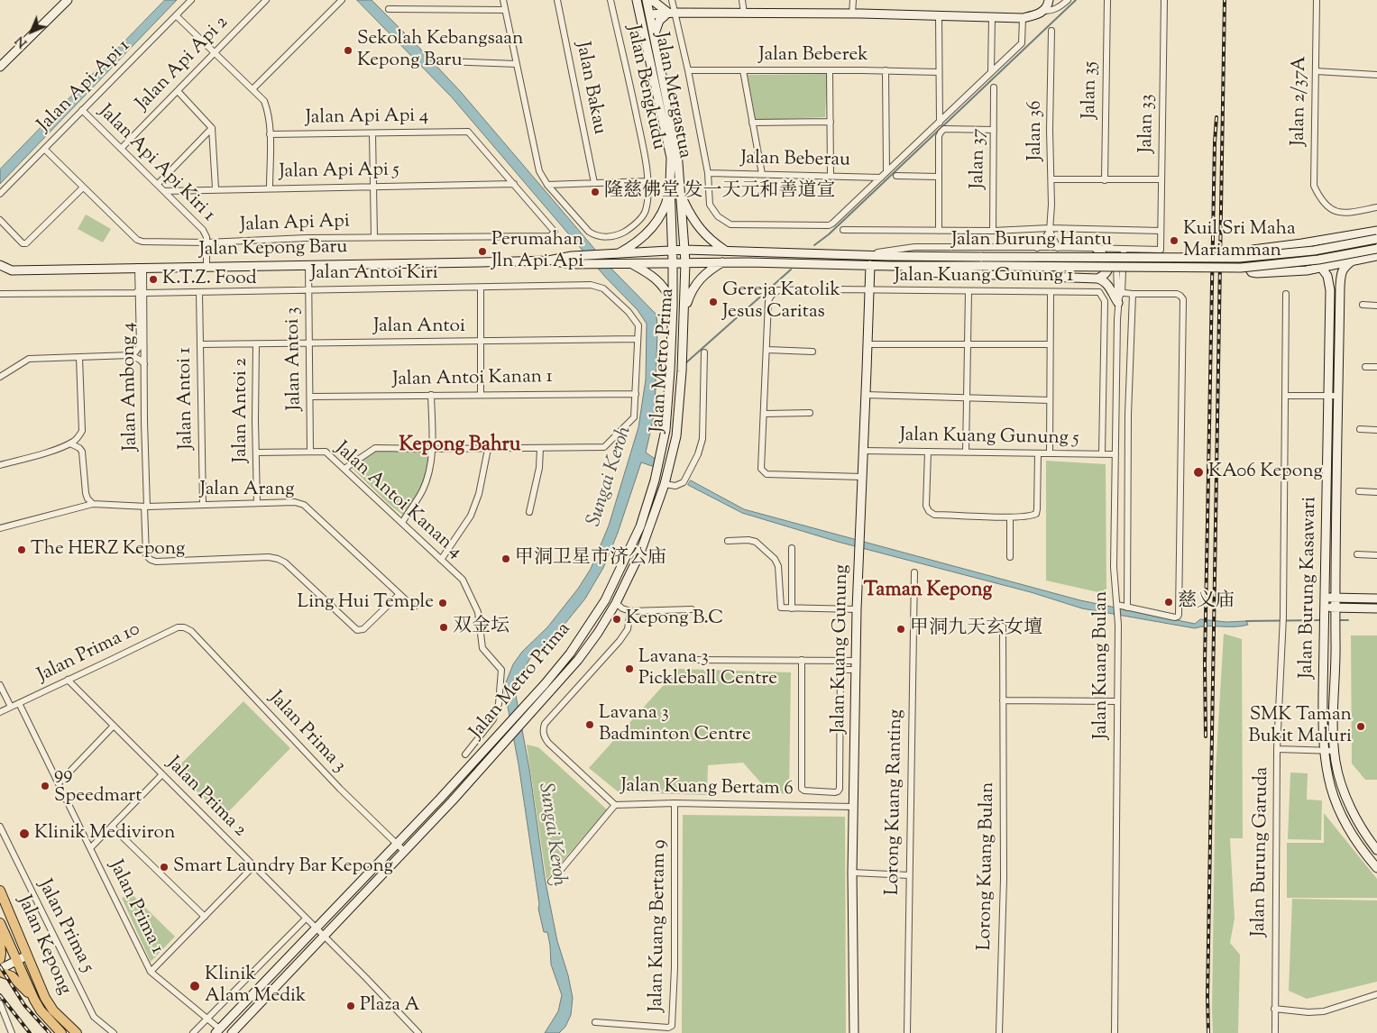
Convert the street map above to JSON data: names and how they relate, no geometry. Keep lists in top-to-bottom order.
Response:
{
  "streets": {
    "main road": [
      "Jalan Mergastua",
      "Jalan Burung Hantu",
      "Jalan Kepong Baru",
      "Jalan Metro Prima",
      "Jalan Burung Kasawari",
      "Jalan Kuang Gunung",
      "Jalan Kepong"
    ],
    "street": [
      "Jalan Beberek",
      "Jalan Api Api 2",
      "Jalan Api-Api 1",
      "Jalan Bengkudu",
      "Jalan Bakau",
      "Jalan 35",
      "Jalan 2/37A",
      "Jalan Api Api 4",
      "Jalan 33",
      "Jalan 36",
      "Jalan 37",
      "Jalan Beberau",
      "Jalan Api Api Kiri 1",
      "Jalan Api Api 5",
      "Jalan Api Api",
      "Jalan Antoi Kiri",
      "Jalan Kuang Gunung 1",
      "Jalan Antoi",
      "Jalan Antoi 3",
      "Jalan Antoi Kanan 1",
      "Jalan Ambong 4",
      "Jalan Antoi 1",
      "Jalan Antoi 2",
      "Jalan Kuang Gunung 5",
      "Jalan Arang",
      "Jalan Antoi Kanan 4",
      "Jalan Prima 10",
      "Jalan Kuang Bulan",
      "Jalan Prima 3",
      "Jalan Kuang Bertam 6",
      "Jalan Prima 2",
      "Lorong Kuang Ranting",
      "Jalan Burung Garuda",
      "Lorong Kuang Bulan",
      "Jalan Prima 1",
      "Jalan Kuang Bertam 9",
      "Jalan Prima 5"
    ]
  },
  "crossings": [
    ["Jalan Api Api 2", "Jalan Api Api Kiri 1"],
    ["Jalan Api-Api 1", "Jalan Api Api Kiri 1"],
    ["Jalan Api-Api 1", "Jalan Api Api"],
    ["Jalan Mergastua", "Jalan Burung Hantu"],
    ["Jalan Mergastua", "Jalan Kepong Baru"],
    ["Jalan Mergastua", "Jalan Metro Prima"],
    ["Jalan Api Api 4", "Jalan Api Api 5"],
    ["Jalan Api Api 4", "Jalan Api Api"],
    ["Jalan 33", "Jalan Kuang Bulan"],
    ["Jalan Api Api Kiri 1", "Jalan Api Api 5"],
    ["Jalan Api Api Kiri 1", "Jalan Api Api"],
    ["Jalan Api Api Kiri 1", "Jalan Kepong Baru"],
    ["Jalan Api Api 5", "Jalan Api Api"],
    ["Jalan Burung Hantu", "Jalan Kepong Baru"],
    ["Jalan Burung Hantu", "Jalan Metro Prima"],
    ["Jalan Burung Hantu", "Jalan Kuang Gunung"],
    ["Jalan Kepong Baru", "Jalan Antoi 3"],
    ["Jalan Kepong Baru", "Jalan Metro Prima"],
    ["Jalan Kepong Baru", "Jalan Ambong 4"],
    ["Jalan Antoi Kiri", "Jalan Antoi"],
    ["Jalan Antoi Kiri", "Jalan Antoi 3"],
    ["Jalan Antoi Kiri", "Jalan Ambong 4"],
    ["Jalan Antoi Kiri", "Jalan Antoi 1"],
    ["Jalan Kuang Gunung 1", "Jalan Kuang Gunung 5"],
    ["Jalan Kuang Gunung 1", "Jalan Kuang Gunung"],
    ["Jalan Antoi", "Jalan Antoi 3"],
    ["Jalan Antoi", "Jalan Antoi 1"],
    ["Jalan Antoi", "Jalan Antoi 2"],
    ["Jalan Antoi 3", "Jalan Antoi Kanan 1"],
    ["Jalan Antoi 3", "Jalan Antoi Kanan 4"],
    ["Jalan Metro Prima", "Jalan Prima 3"],
    ["Jalan Metro Prima", "Jalan Prima 2"],
    ["Jalan Metro Prima", "Jalan Prima 1"],
    ["Jalan Ambong 4", "Jalan Arang"],
    ["Jalan Antoi 1", "Jalan Arang"],
    ["Jalan Antoi 2", "Jalan Arang"],
    ["Jalan Antoi 2", "Jalan Antoi Kanan 4"],
    ["Jalan Kuang Gunung 5", "Jalan Kuang Gunung"],
    ["Jalan Kuang Gunung 5", "Jalan Kuang Bulan"],
    ["Jalan Kuang Gunung", "Jalan Kuang Bertam 6"],
    ["Jalan Prima 10", "Jalan Prima 3"],
    ["Jalan Prima 10", "Jalan Prima 2"],
    ["Jalan Prima 10", "Jalan Prima 1"],
    ["Jalan Kuang Bertam 6", "Jalan Kuang Bertam 9"]
  ],
  "districts": ["Kepong Bahru", "Taman Kepong"],
  "water": ["Sungai Keroh"],
  "places": [
    "Sekolah Kebangsaan Kepong Baru",
    "隆慈佛堂 发一天元和善道宣",
    "Kuil Sri Maha Mariamman",
    "Perumahan Jln Api Api",
    "K.T.Z. Food",
    "Gereja Katolik Jesus Caritas",
    "KA06 Kepong",
    "The HERZ Kepong",
    "甲洞卫星市济公庙",
    "慈义庙",
    "Ling Hui Temple",
    "Kepong B.C",
    "双金坛",
    "甲洞九天玄女壇",
    "Lavana 3 Pickleball Centre",
    "Lavana 3 Badminton Centre",
    "SMK Taman Bukit Maluri",
    "99 Speedmart",
    "Klinik Mediviron",
    "Smart Laundry Bar Kepong",
    "Klinik Alam Medik",
    "Plaza A"
  ],
  "north": "bottom left"
}
